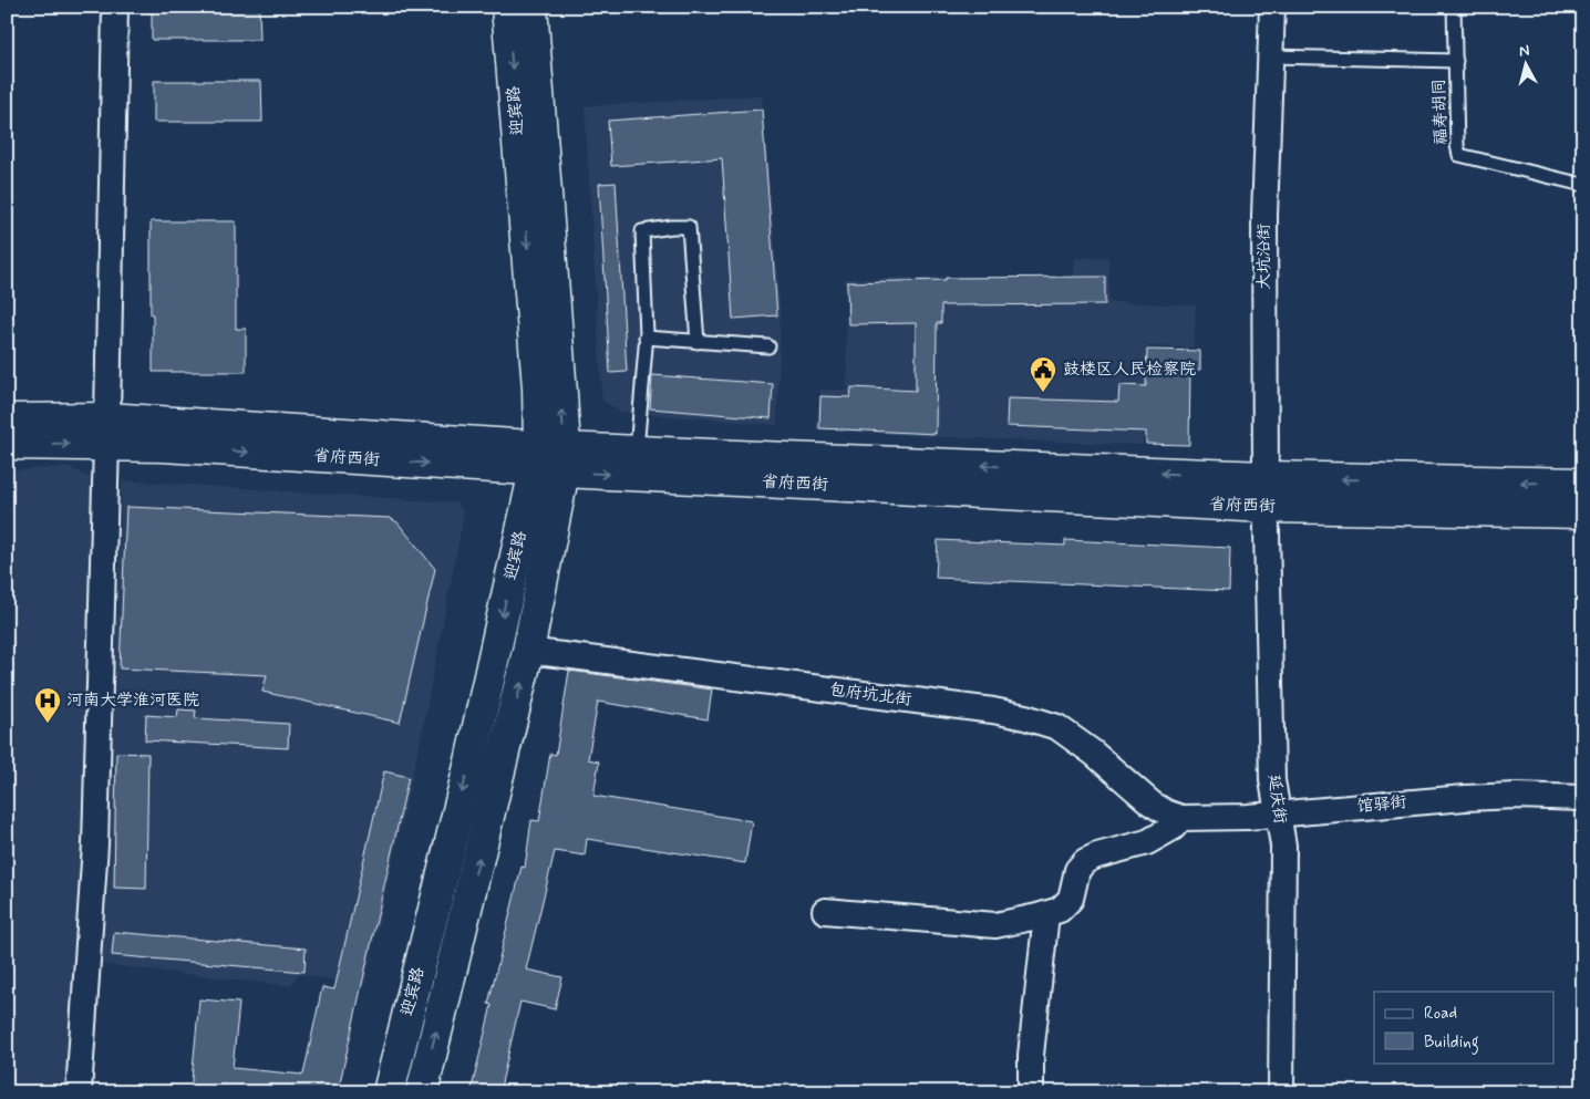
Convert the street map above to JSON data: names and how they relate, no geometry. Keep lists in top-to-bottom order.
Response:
{
  "streets": {
    "street": [
      "迎宾路",
      "大坑沿街",
      "省府西街",
      "包府坑北街",
      "延庆街",
      "馆驿街"
    ],
    "lane": ["福寿胡同"]
  },
  "crossings": [
    ["迎宾路", "省府西街"],
    ["迎宾路", "包府坑北街"],
    ["大坑沿街", "省府西街"],
    ["大坑沿街", "延庆街"],
    ["省府西街", "延庆街"],
    ["包府坑北街", "馆驿街"],
    ["延庆街", "馆驿街"]
  ],
  "places": {
    "public building": ["鼓楼区人民检察院"],
    "hospital": ["河南大学淮河医院"]
  },
  "legend": ["Road", "Building"],
  "north": "top"
}
